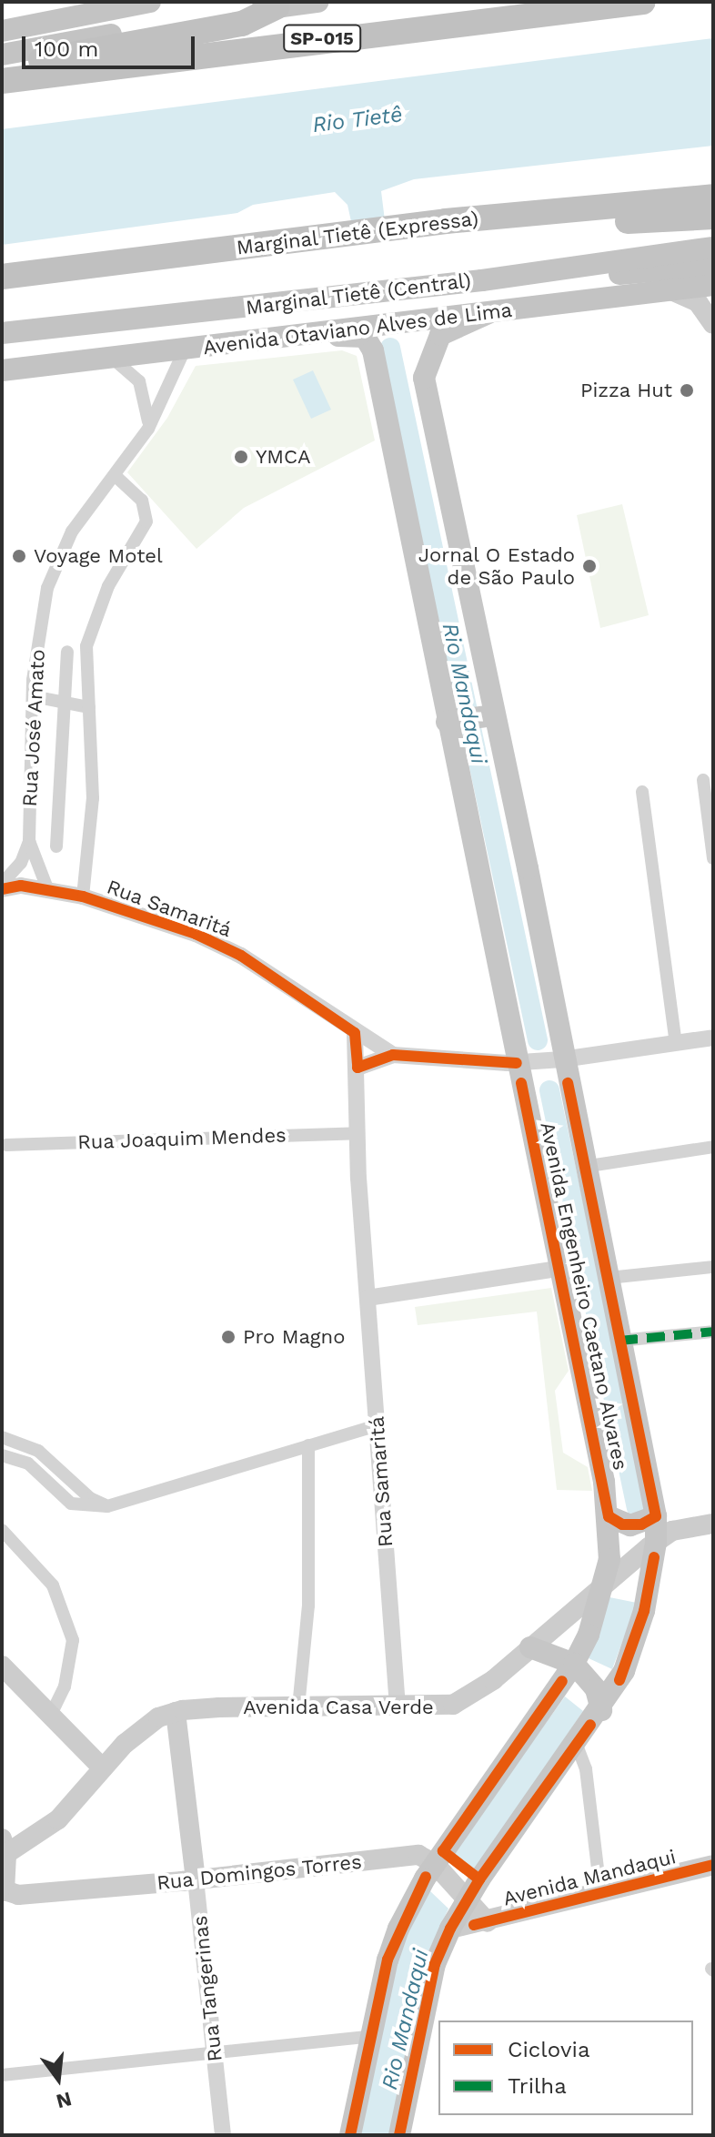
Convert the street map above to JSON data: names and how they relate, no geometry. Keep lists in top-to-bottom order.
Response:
{
  "streets": {
    "highway": [
      "SP-015",
      "Marginal Tietê (Expressa)",
      "Marginal Tietê (Central)",
      "Avenida Otaviano Alves de Lima"
    ],
    "main road": [
      "Avenida Engenheiro Caetano Alvares",
      "Avenida Casa Verde",
      "Rua Domingos Torres",
      "Avenida Mandaqui",
      "Rua Tangerinas"
    ],
    "street": ["Rua José Amato", "Rua Samaritá", "Rua Joaquim Mendes"]
  },
  "crossings": [
    ["Avenida Otaviano Alves de Lima", "Rua José Amato"],
    ["Avenida Otaviano Alves de Lima", "Avenida Engenheiro Caetano Alvares"],
    ["Rua José Amato", "Rua Samaritá"],
    ["Rua Samaritá", "Rua Joaquim Mendes"],
    ["Rua Samaritá", "Avenida Casa Verde"],
    ["Avenida Engenheiro Caetano Alvares", "Avenida Casa Verde"],
    ["Avenida Engenheiro Caetano Alvares", "Rua Domingos Torres"],
    ["Avenida Engenheiro Caetano Alvares", "Avenida Mandaqui"],
    ["Avenida Casa Verde", "Rua Tangerinas"],
    ["Rua Domingos Torres", "Rua Tangerinas"]
  ],
  "water": ["Rio Tietê", "Rio Mandaqui"],
  "places": [
    "Pizza Hut",
    "YMCA",
    "Voyage Motel",
    "Jornal O Estado de São Paulo",
    "Pro Magno"
  ],
  "legend": ["Ciclovia", "Trilha"],
  "scale_bar": "100 m",
  "north": "bottom"
}
